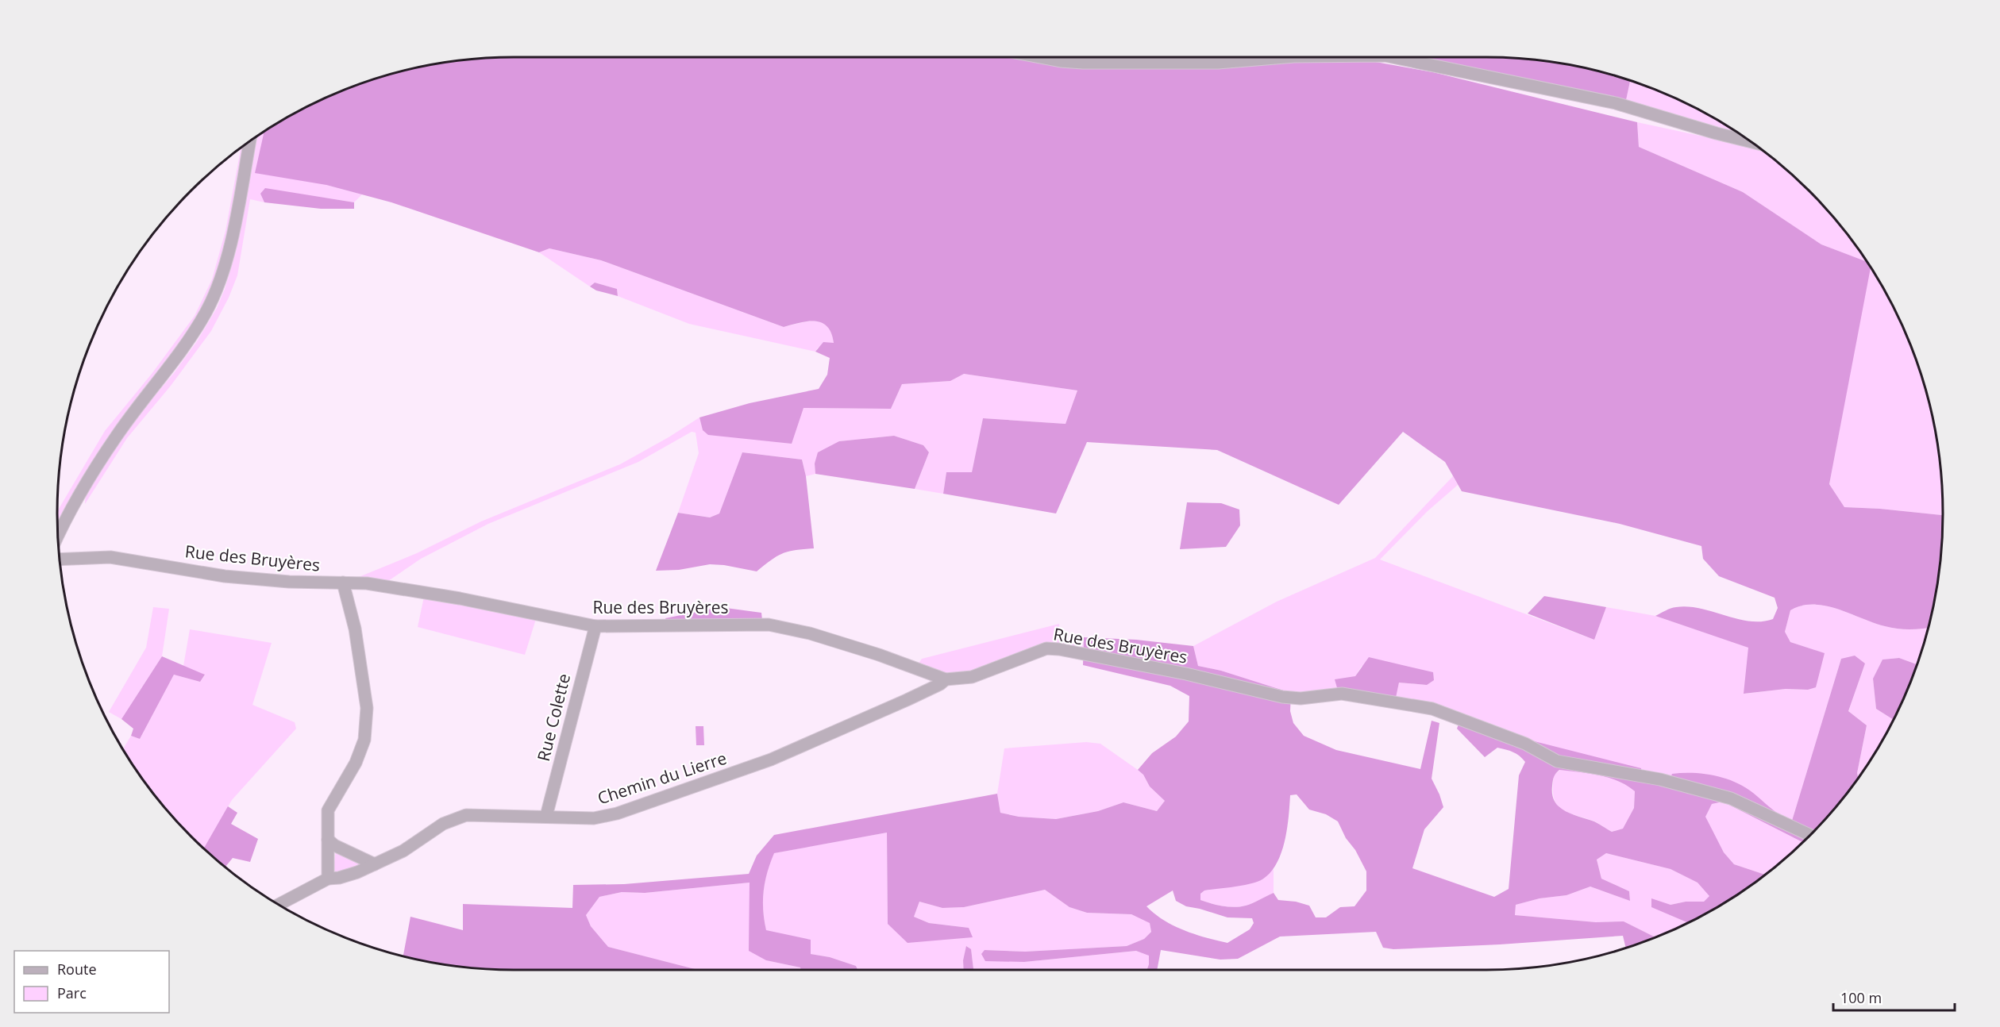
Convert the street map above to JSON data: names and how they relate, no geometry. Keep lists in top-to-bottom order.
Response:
{
  "streets": {
    "street": ["Rue des Bruyères", "Rue Colette", "Chemin du Lierre"]
  },
  "crossings": [
    ["Rue des Bruyères", "Rue Colette"],
    ["Rue des Bruyères", "Chemin du Lierre"],
    ["Rue Colette", "Chemin du Lierre"]
  ],
  "legend": ["Route", "Parc"],
  "scale_bar": "100 m"
}
